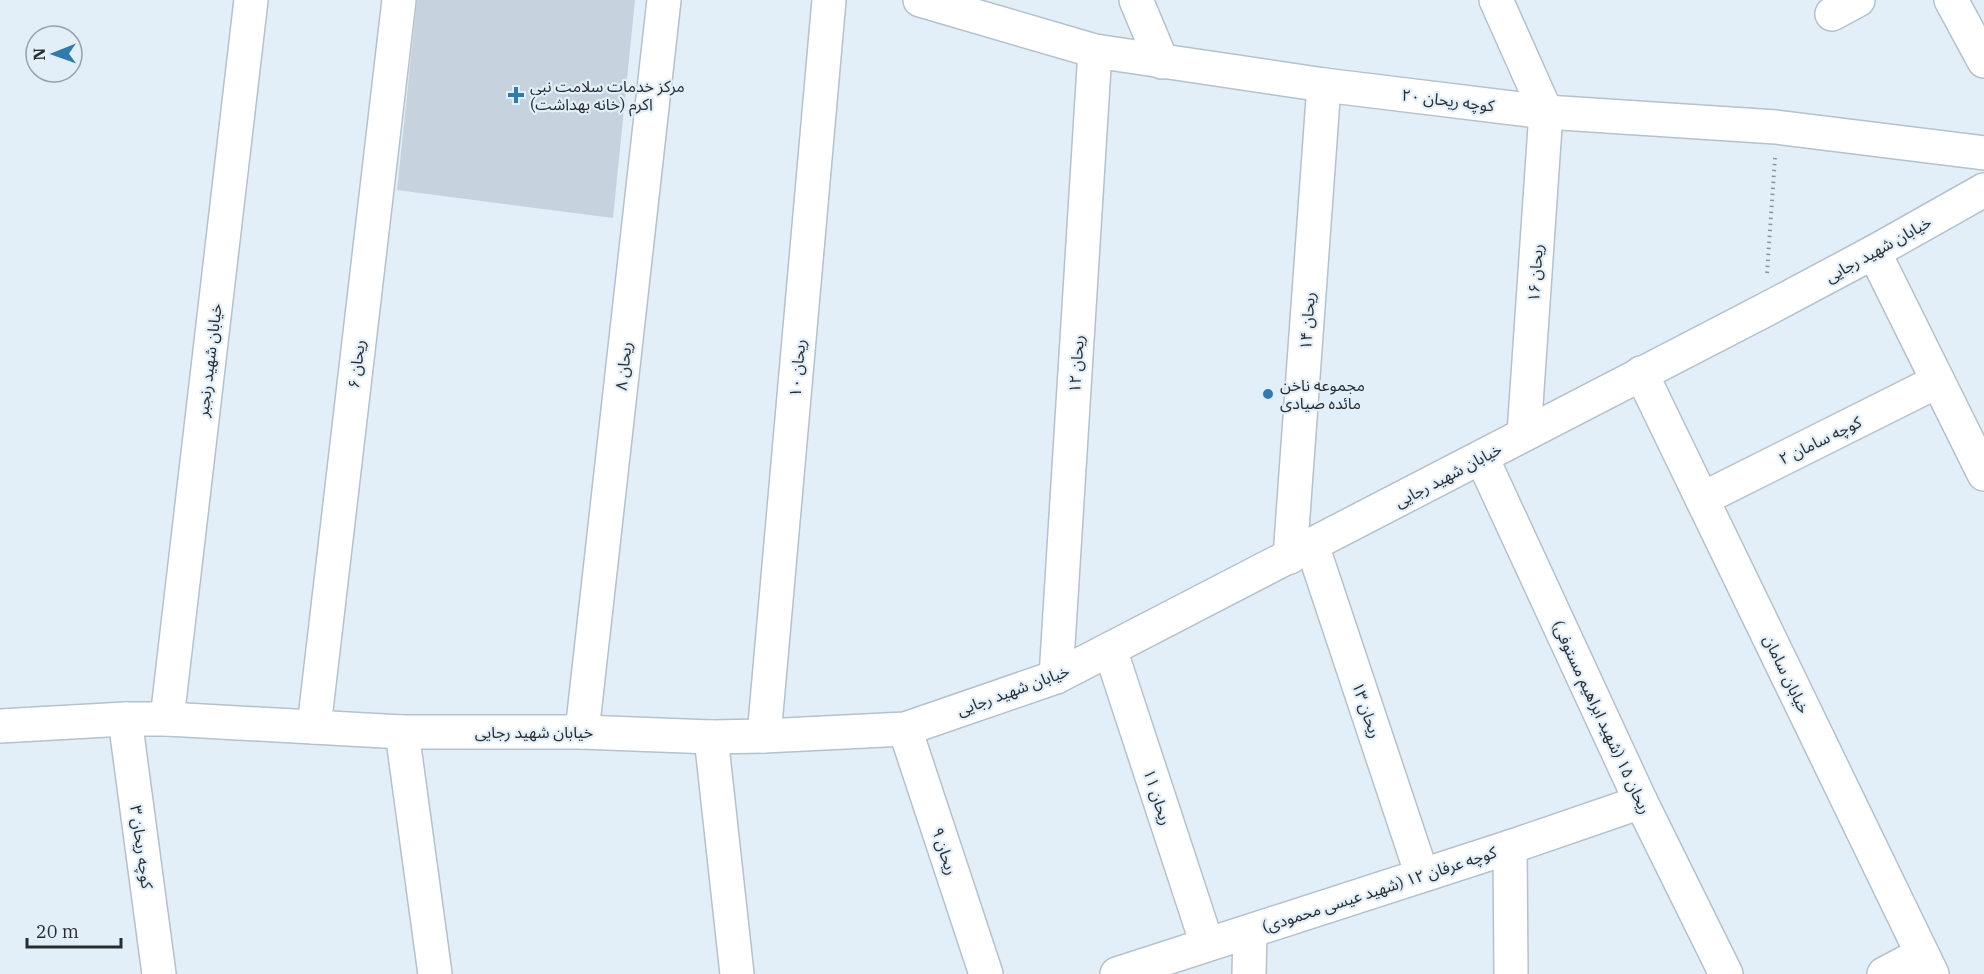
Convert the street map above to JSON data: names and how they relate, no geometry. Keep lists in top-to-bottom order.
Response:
{
  "streets": {
    "street": [
      "کوچه ریحان ۲۰",
      "خیابان شهید رجایی",
      "ریحان ۱۶",
      "ریحان ۱۴",
      "خیابان شهید رنجبر",
      "ریحان ۶",
      "ریحان ۱۲",
      "ریحان ۸",
      "ریحان ۱۰",
      "کوچه سامان ۲",
      "خیابان سامان",
      "ریحان ۱۳",
      "ریحان ۱۵ (شهید ابراهیم مستوفی)",
      "ریحان ۱۱",
      "کوچه ریحان ۳",
      "ریحان ۹",
      "کوچه عرفان ۱۲ (شهید عیسی محمودی)"
    ]
  },
  "crossings": [
    ["کوچه ریحان ۲۰", "ریحان ۱۶"],
    ["کوچه ریحان ۲۰", "ریحان ۱۴"],
    ["کوچه ریحان ۲۰", "ریحان ۱۲"],
    ["خیابان شهید رجایی", "ریحان ۱۶"],
    ["خیابان شهید رجایی", "ریحان ۱۴"],
    ["خیابان شهید رجایی", "خیابان شهید رنجبر"],
    ["خیابان شهید رجایی", "ریحان ۶"],
    ["خیابان شهید رجایی", "ریحان ۱۲"],
    ["خیابان شهید رجایی", "ریحان ۸"],
    ["خیابان شهید رجایی", "ریحان ۱۰"],
    ["خیابان شهید رجایی", "خیابان سامان"],
    ["خیابان شهید رجایی", "ریحان ۱۳"],
    ["خیابان شهید رجایی", "ریحان ۱۵ (شهید ابراهیم مستوفی)"],
    ["خیابان شهید رجایی", "ریحان ۱۱"],
    ["خیابان شهید رجایی", "کوچه ریحان ۳"],
    ["خیابان شهید رجایی", "ریحان ۹"],
    ["ریحان ۱۴", "ریحان ۱۳"],
    ["کوچه سامان ۲", "خیابان سامان"],
    ["ریحان ۱۳", "کوچه عرفان ۱۲ (شهید عیسی محمودی)"],
    ["ریحان ۱۵ (شهید ابراهیم مستوفی)", "کوچه عرفان ۱۲ (شهید عیسی محمودی)"],
    ["ریحان ۱۱", "کوچه عرفان ۱۲ (شهید عیسی محمودی)"]
  ],
  "places": {
    "health": ["مرکز خدمات سلامت نبی اکرم (خانه بهداشت)"],
    "other": ["مجموعه ناخن مائده صیادی"]
  },
  "scale_bar": "20 m",
  "north": "left"
}
